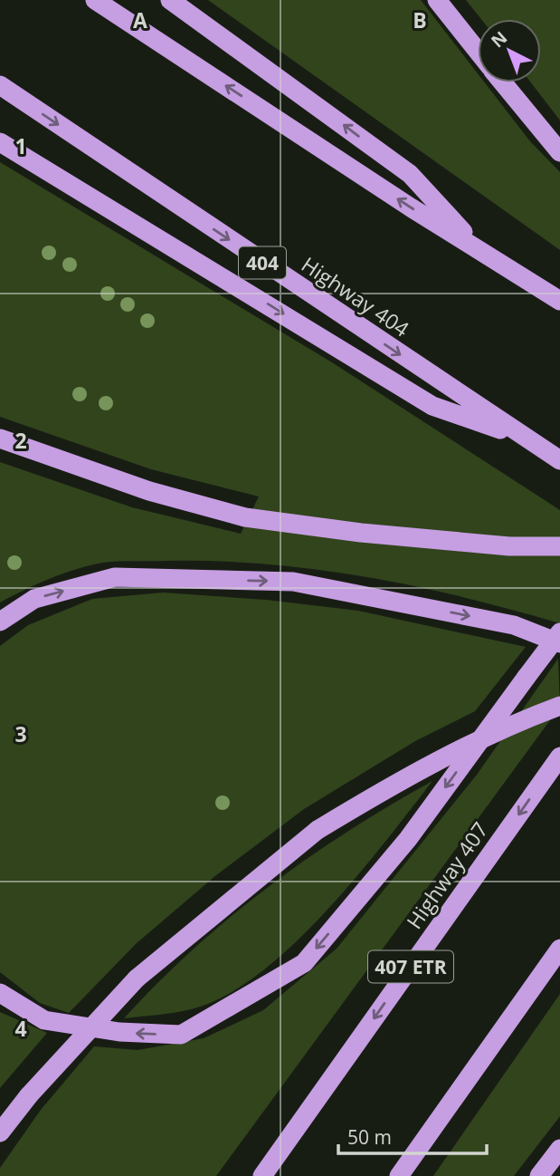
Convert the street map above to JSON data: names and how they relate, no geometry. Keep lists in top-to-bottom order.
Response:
{
  "streets": {
    "highway": [
      "404",
      "Highway 404",
      "Highway 407",
      "407 ETR"
    ]
  },
  "scale_bar": "50 m",
  "north": "top left",
  "grid": {
    "columns": ["A", "B"],
    "rows": [
      "1",
      "2",
      "3",
      "4"
    ]
  }
}
